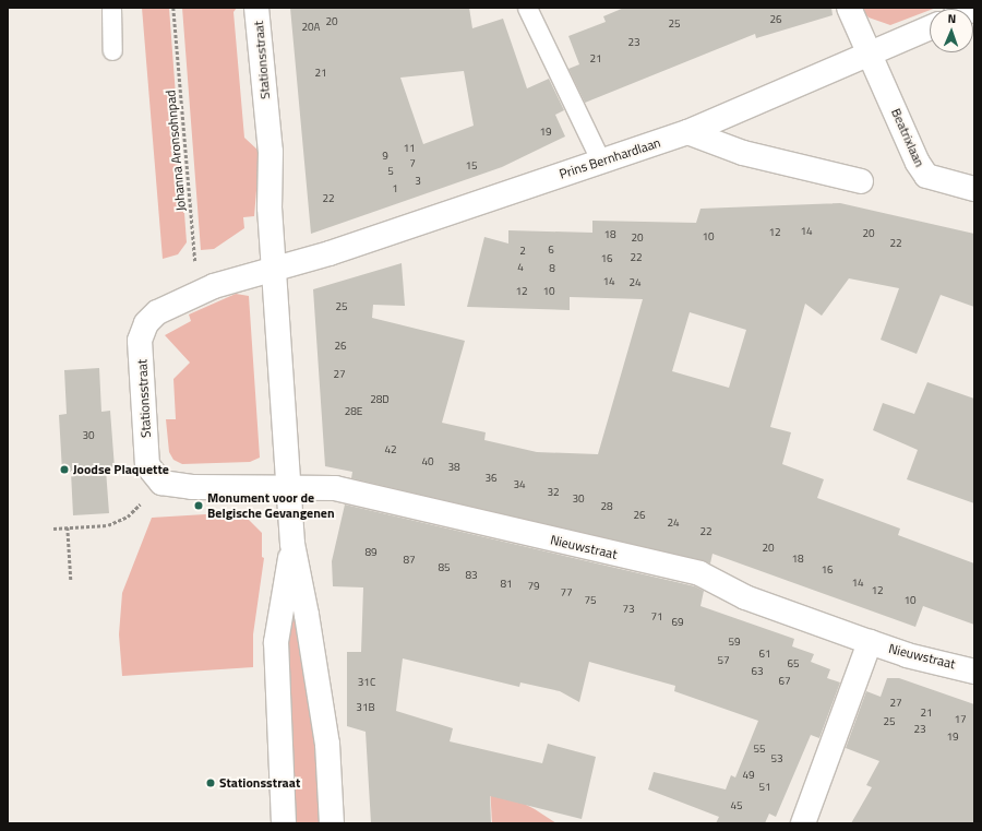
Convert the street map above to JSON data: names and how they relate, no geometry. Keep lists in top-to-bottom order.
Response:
{
  "streets": {
    "street": [
      "Stationsstraat",
      "Beatrixlaan",
      "Prins Bernhardlaan",
      "Nieuwstraat"
    ],
    "path": ["Johanna Aronsohnpad"]
  },
  "crossings": [
    ["Stationsstraat", "Johanna Aronsohnpad"],
    ["Stationsstraat", "Prins Bernhardlaan"],
    ["Stationsstraat", "Nieuwstraat"],
    ["Beatrixlaan", "Prins Bernhardlaan"]
  ],
  "places": ["Joodse Plaquette", "Monument voor de Belgische Gevangenen", "Stationsstraat"],
  "house_numbers": [
    "26",
    "20",
    "25",
    "20A",
    "23",
    "21",
    "21",
    "19",
    "11",
    "9",
    "7",
    "15",
    "5",
    "3",
    "1",
    "22",
    "14",
    "12",
    "20",
    "18",
    "10",
    "20",
    "22",
    "6",
    "2",
    "22",
    "16",
    "4",
    "8",
    "14",
    "24",
    "12",
    "10",
    "25",
    "26",
    "27",
    "28D",
    "28E",
    "30",
    "42",
    "40",
    "38",
    "36",
    "34",
    "32",
    "30",
    "28",
    "26",
    "24",
    "22",
    "20",
    "89",
    "18",
    "87",
    "85",
    "16",
    "83",
    "14",
    "81",
    "79",
    "12",
    "77",
    "75",
    "10",
    "73",
    "71",
    "69",
    "59",
    "61",
    "57",
    "65",
    "63",
    "67",
    "31C",
    "27",
    "31B",
    "21",
    "17",
    "25",
    "23",
    "19",
    "55",
    "53",
    "49",
    "51",
    "45"
  ],
  "north": "top"
}
